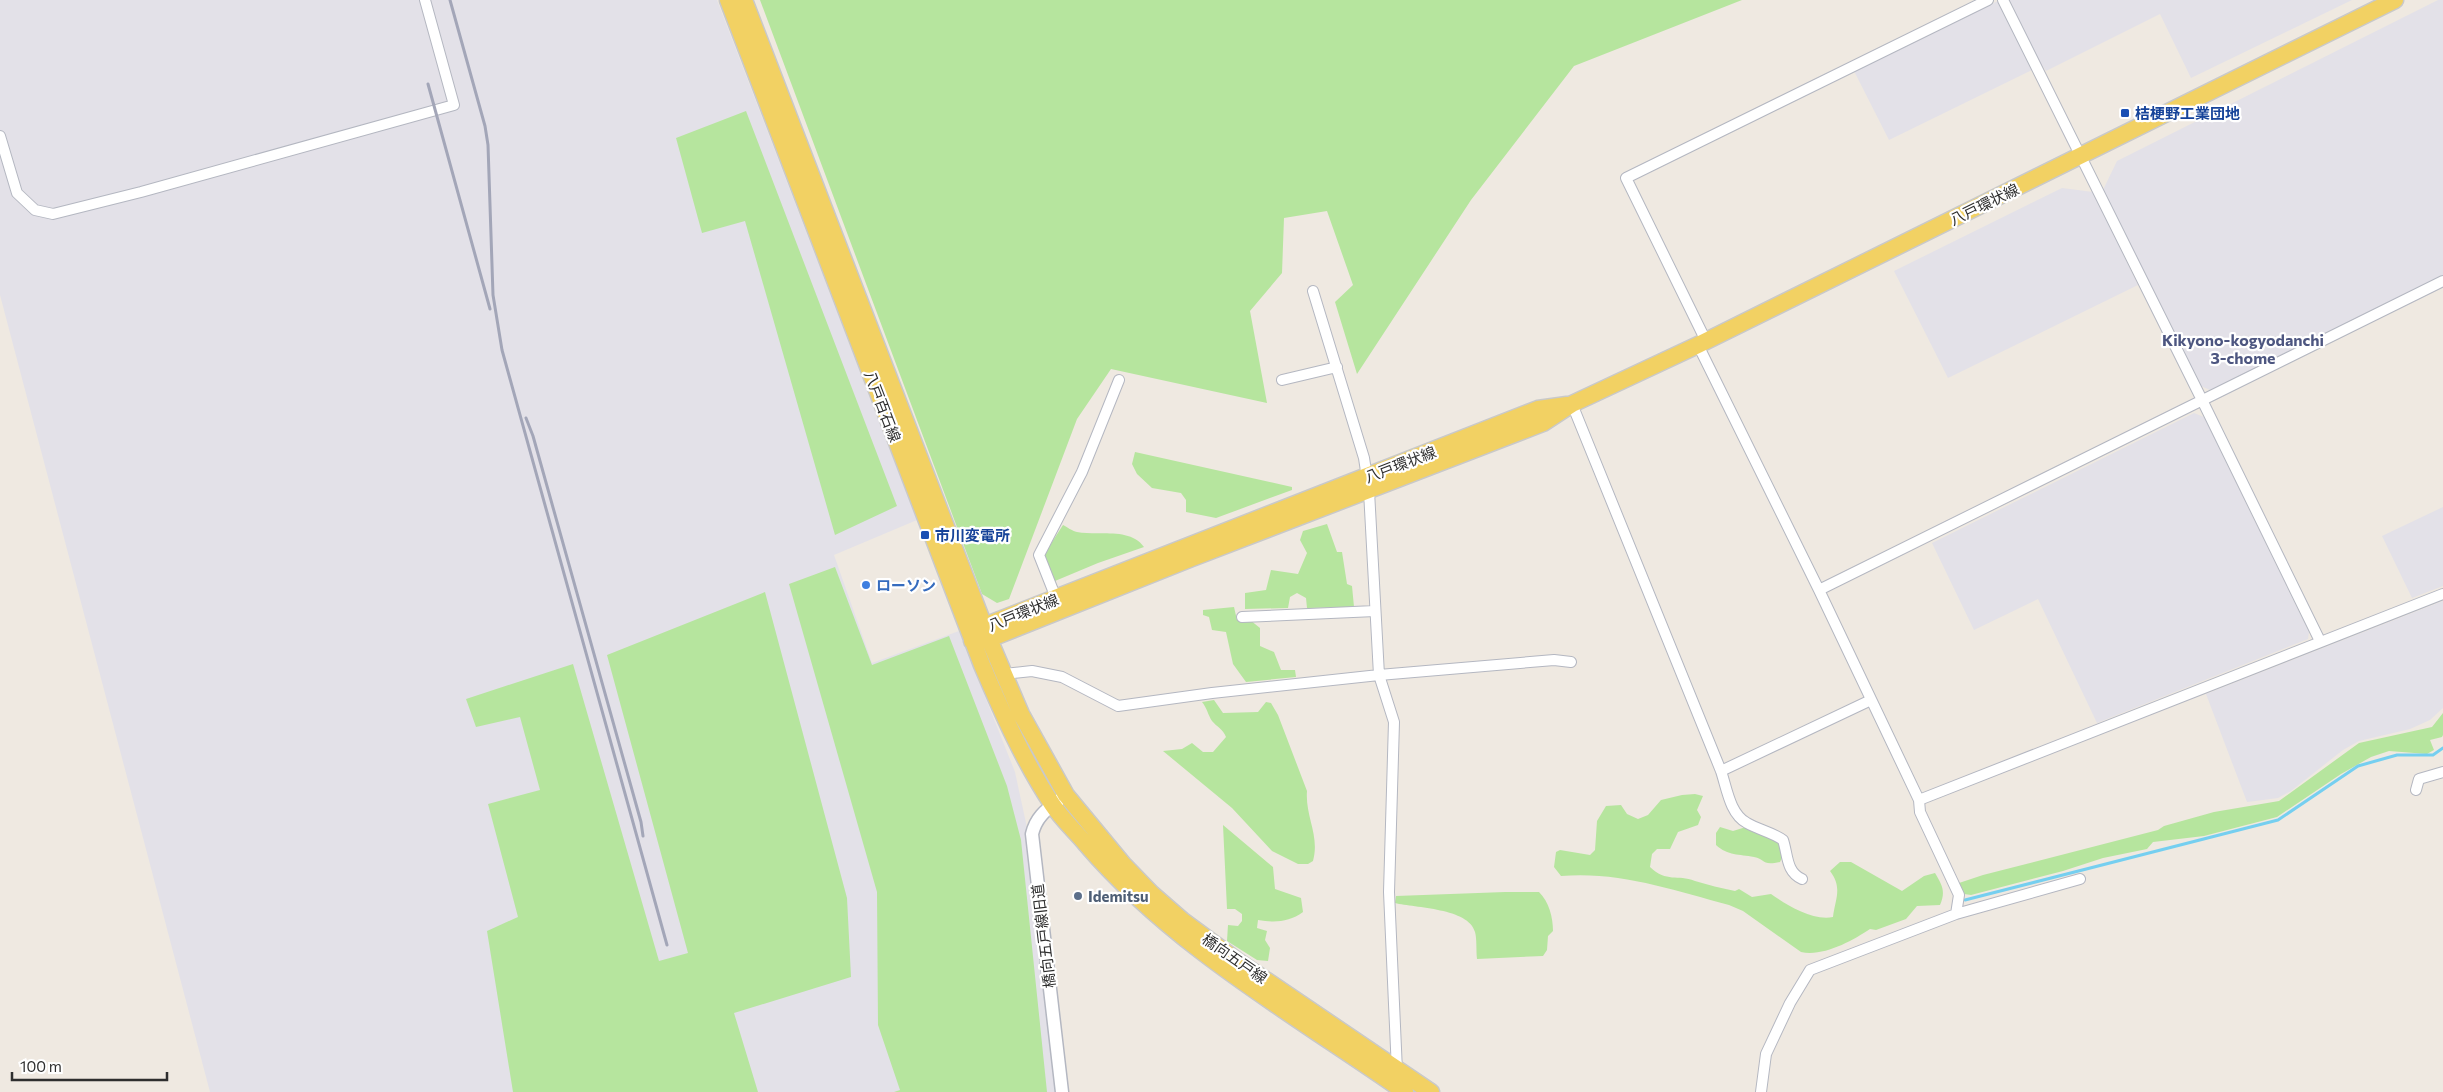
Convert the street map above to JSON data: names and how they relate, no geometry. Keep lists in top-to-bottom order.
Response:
{
  "streets": {
    "main road": ["八戸環状線", "八戸百石線", "橋向五戸線"],
    "street": ["橋向五戸線旧道"]
  },
  "crossings": [
    ["八戸環状線", "八戸百石線"],
    ["八戸百石線", "橋向五戸線旧道"],
    ["八戸百石線", "橋向五戸線"],
    ["橋向五戸線旧道", "橋向五戸線"]
  ],
  "districts": ["Kikyono-kogyodanchi 3-chome"],
  "places": {
    "transit": ["桔梗野工業団地", "市川変電所"],
    "other": ["ローソン", "Idemitsu"]
  },
  "scale_bar": "100 m"
}
